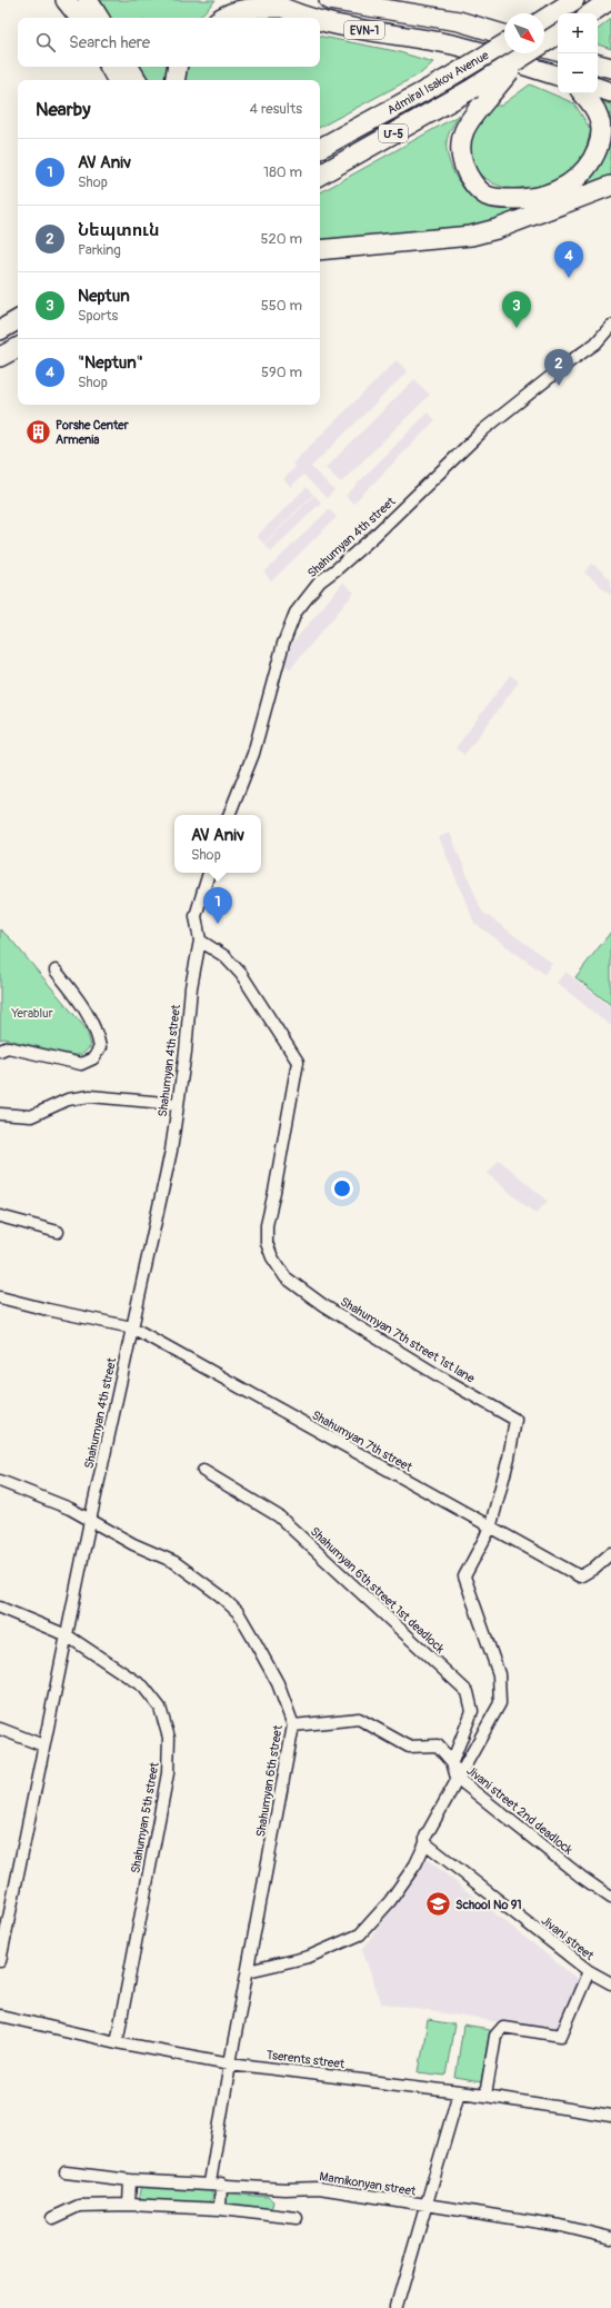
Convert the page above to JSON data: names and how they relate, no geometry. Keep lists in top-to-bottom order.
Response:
{
  "streets": {
    "highway": ["EVN-1", "Admiral Isakov Avenue", "Մ-5"],
    "street": [
      "Shahumyan 4th street",
      "Shahumyan 7th street 1st lane",
      "Shahumyan 7th street",
      "Shahumyan 6th street 1st deadlock",
      "Shahumyan 6th street",
      "Jivani street 2nd deadlock",
      "Shahumyan 5th street",
      "Jivani street",
      "Tserents street",
      "Mamikonyan street"
    ]
  },
  "crossings": [
    ["Shahumyan 4th street", "Shahumyan 7th street 1st lane"],
    ["Shahumyan 4th street", "Shahumyan 7th street"],
    ["Shahumyan 4th street", "Shahumyan 6th street"],
    ["Shahumyan 4th street", "Shahumyan 5th street"],
    ["Shahumyan 7th street 1st lane", "Shahumyan 7th street"],
    ["Shahumyan 7th street 1st lane", "Jivani street 2nd deadlock"],
    ["Shahumyan 6th street 1st deadlock", "Jivani street 2nd deadlock"],
    ["Shahumyan 6th street", "Jivani street 2nd deadlock"],
    ["Shahumyan 6th street", "Tserents street"],
    ["Shahumyan 6th street", "Mamikonyan street"],
    ["Shahumyan 5th street", "Tserents street"]
  ],
  "parks": ["Yerablur"],
  "places": {
    "building": ["Porshe Center Armenia"],
    "school or university": ["School No 91"]
  },
  "north": "bottom right",
  "page": {
    "map_buttons": ["+", "−"],
    "search": "Search here",
    "heading": ["Nearby", "4 results"],
    "list": [
      {
        "mark": "1",
        "name": "AV Aniv",
        "note": "Shop",
        "value": "180 m"
      },
      {
        "mark": "2",
        "name": "Նեպտուն",
        "note": "Parking",
        "value": "520 m"
      },
      {
        "mark": "3",
        "name": "Neptun",
        "note": "Sports",
        "value": "550 m"
      },
      {
        "mark": "4",
        "name": "\"Neptun\"",
        "note": "Shop",
        "value": "590 m"
      }
    ],
    "pins": [
      "4",
      "3",
      "2",
      "1"
    ],
    "popup": ["AV Aniv", "Shop"]
  }
}
